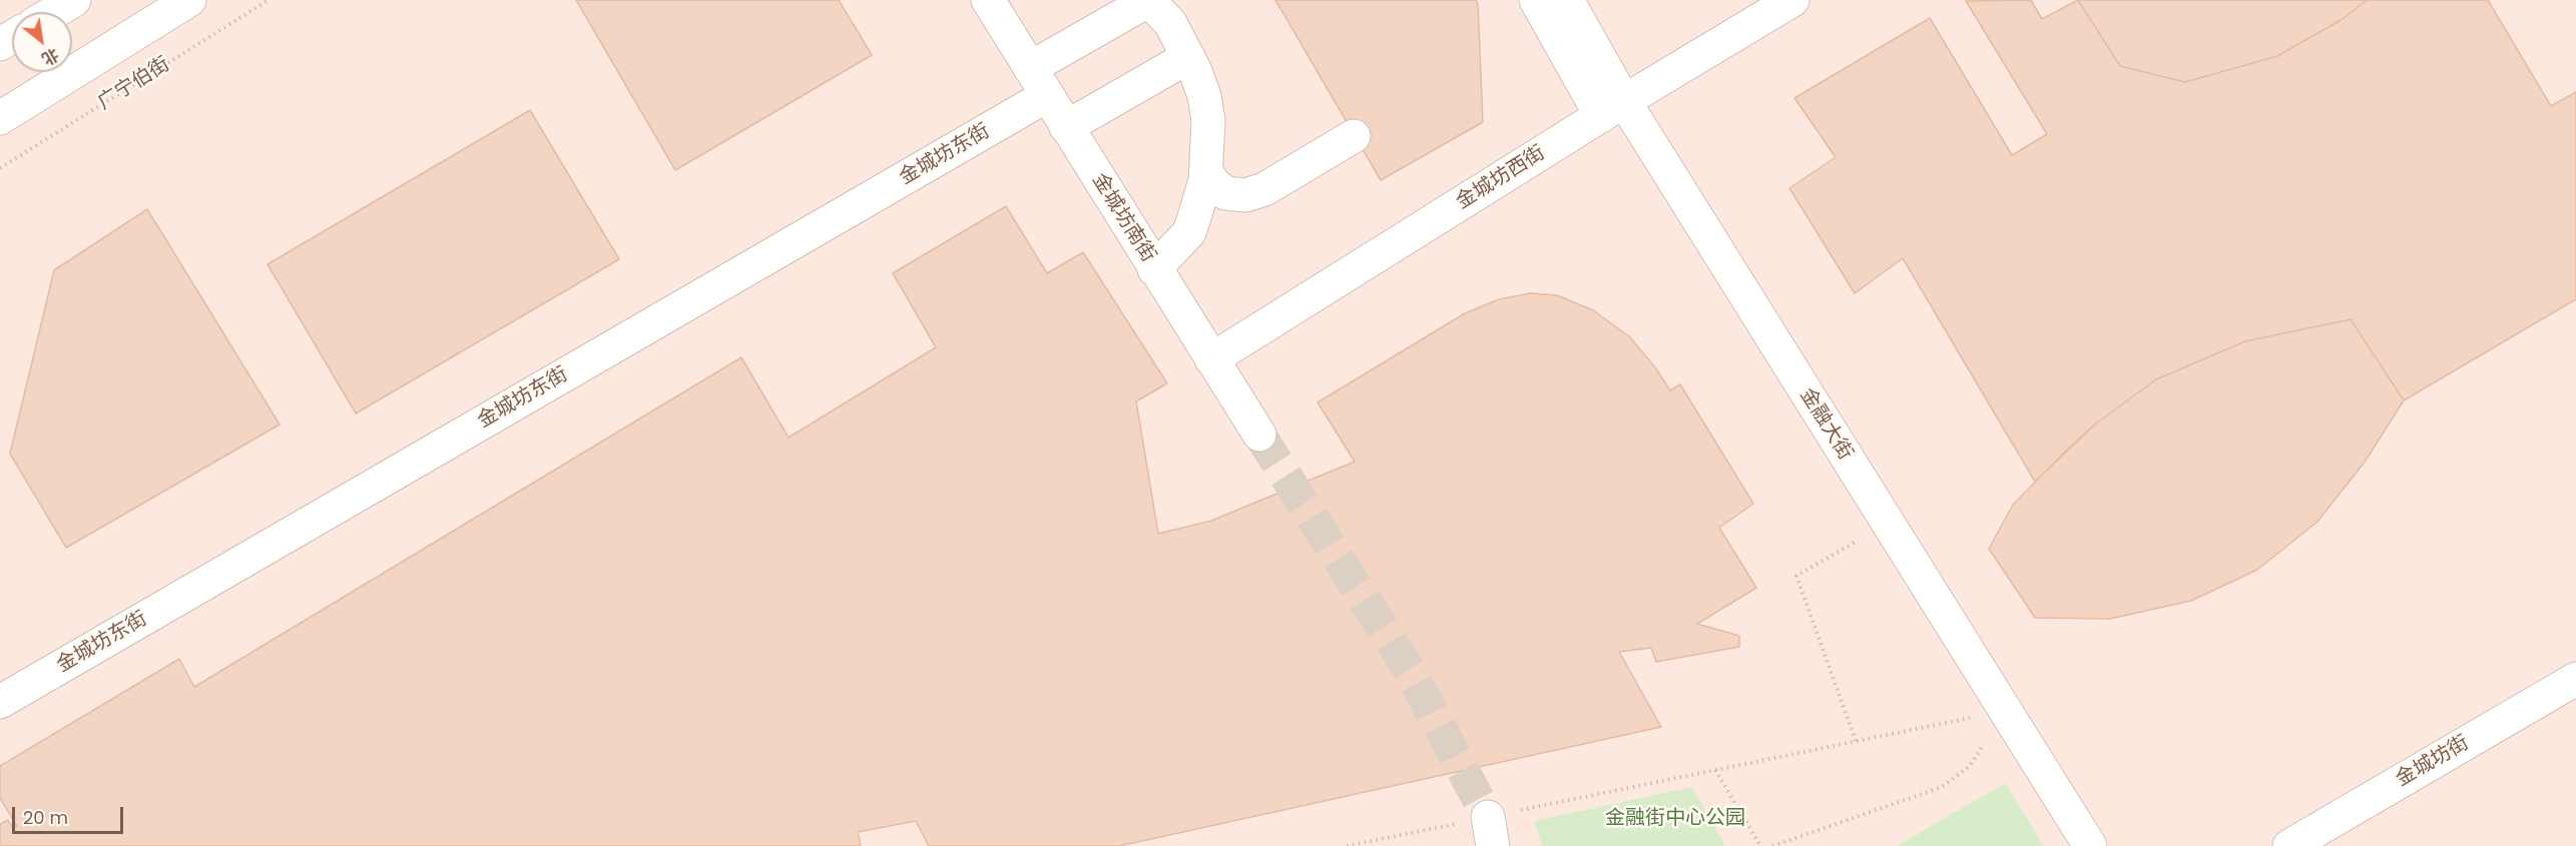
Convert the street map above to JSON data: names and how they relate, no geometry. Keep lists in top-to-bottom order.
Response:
{
  "streets": {
    "street": [
      "金城坊东街",
      "金城坊西街",
      "金城坊南街",
      "金融大街",
      "金城坊街"
    ],
    "path": ["广宁伯街"]
  },
  "crossings": [
    ["金城坊东街", "金城坊南街"],
    ["金城坊西街", "金城坊南街"],
    ["金城坊西街", "金融大街"]
  ],
  "parks": ["金融街中心公园"],
  "scale_bar": "20 m",
  "north": "bottom right"
}
